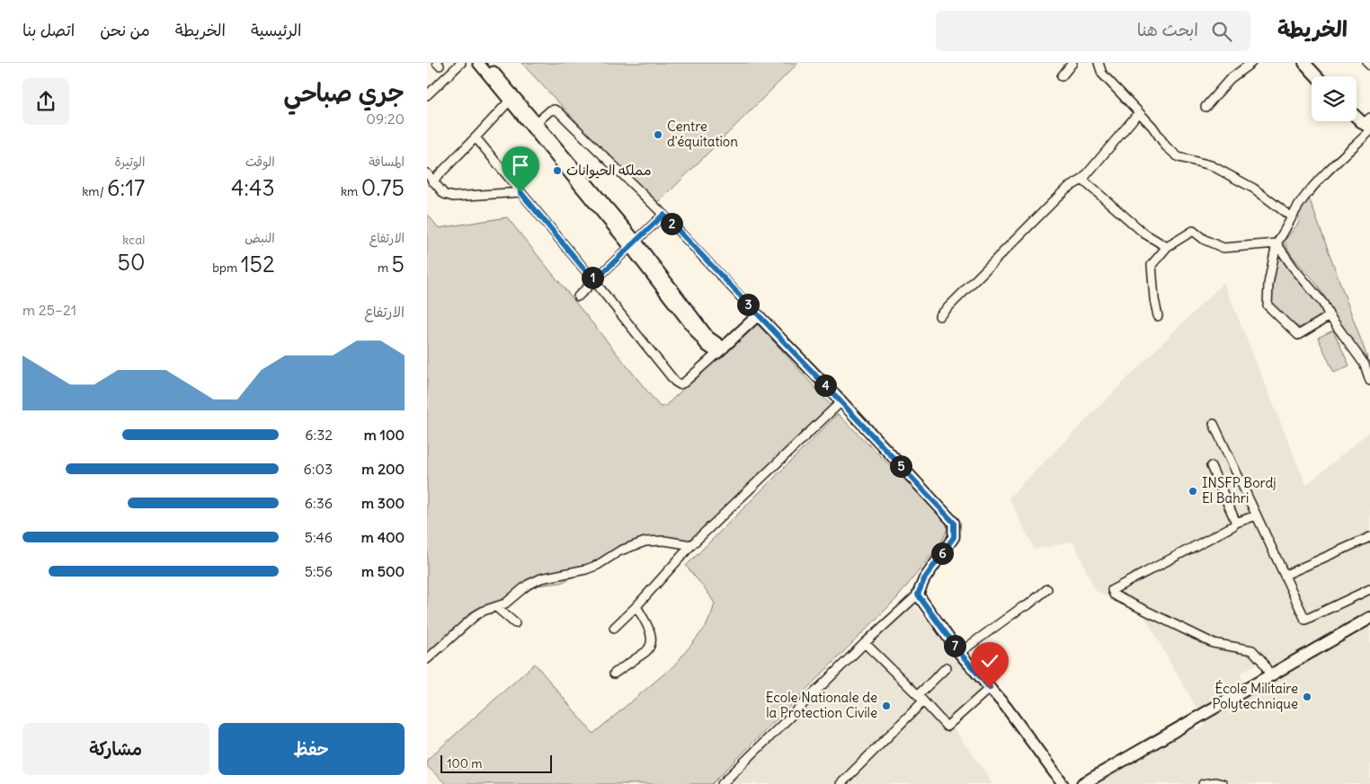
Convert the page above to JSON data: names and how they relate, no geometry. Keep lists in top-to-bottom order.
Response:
{
  "places": [
    "Centre d'équitation",
    "مملكه الحيوانات",
    "INSFP Bordj El Bahri",
    "École Militaire Polytechnique",
    "Ecole Nationale de la Protection Civile"
  ],
  "scale_bar": "100 m",
  "page": {
    "header": "الخريطة",
    "search": "ابحث هنا",
    "nav": [
      "الرئيسية",
      "الخريطة",
      "من نحن",
      "اتصل بنا"
    ],
    "heading": ["جري صباحي", "09:20"],
    "stats": [
      ["المسافة", "0.75 km"],
      ["الوقت", "4:43"],
      ["الوتيرة", "6:17 /km"],
      ["الارتفاع", "5 m"],
      ["النبض", "152 bpm"],
      ["kcal", "50"]
    ],
    "pins": [
      "2",
      "1",
      "3",
      "4",
      "5",
      "6",
      "7"
    ],
    "chart": ["الارتفاع", "21–25 m"],
    "list": [
      {
        "name": "100 m",
        "note": "6:32"
      },
      {
        "name": "200 m",
        "note": "6:03"
      },
      {
        "name": "300 m",
        "note": "6:36"
      },
      {
        "name": "400 m",
        "note": "5:46"
      },
      {
        "name": "500 m",
        "note": "5:56"
      }
    ],
    "buttons": ["حفظ", "مشاركة"],
    "scale": "100 m"
  }
}
